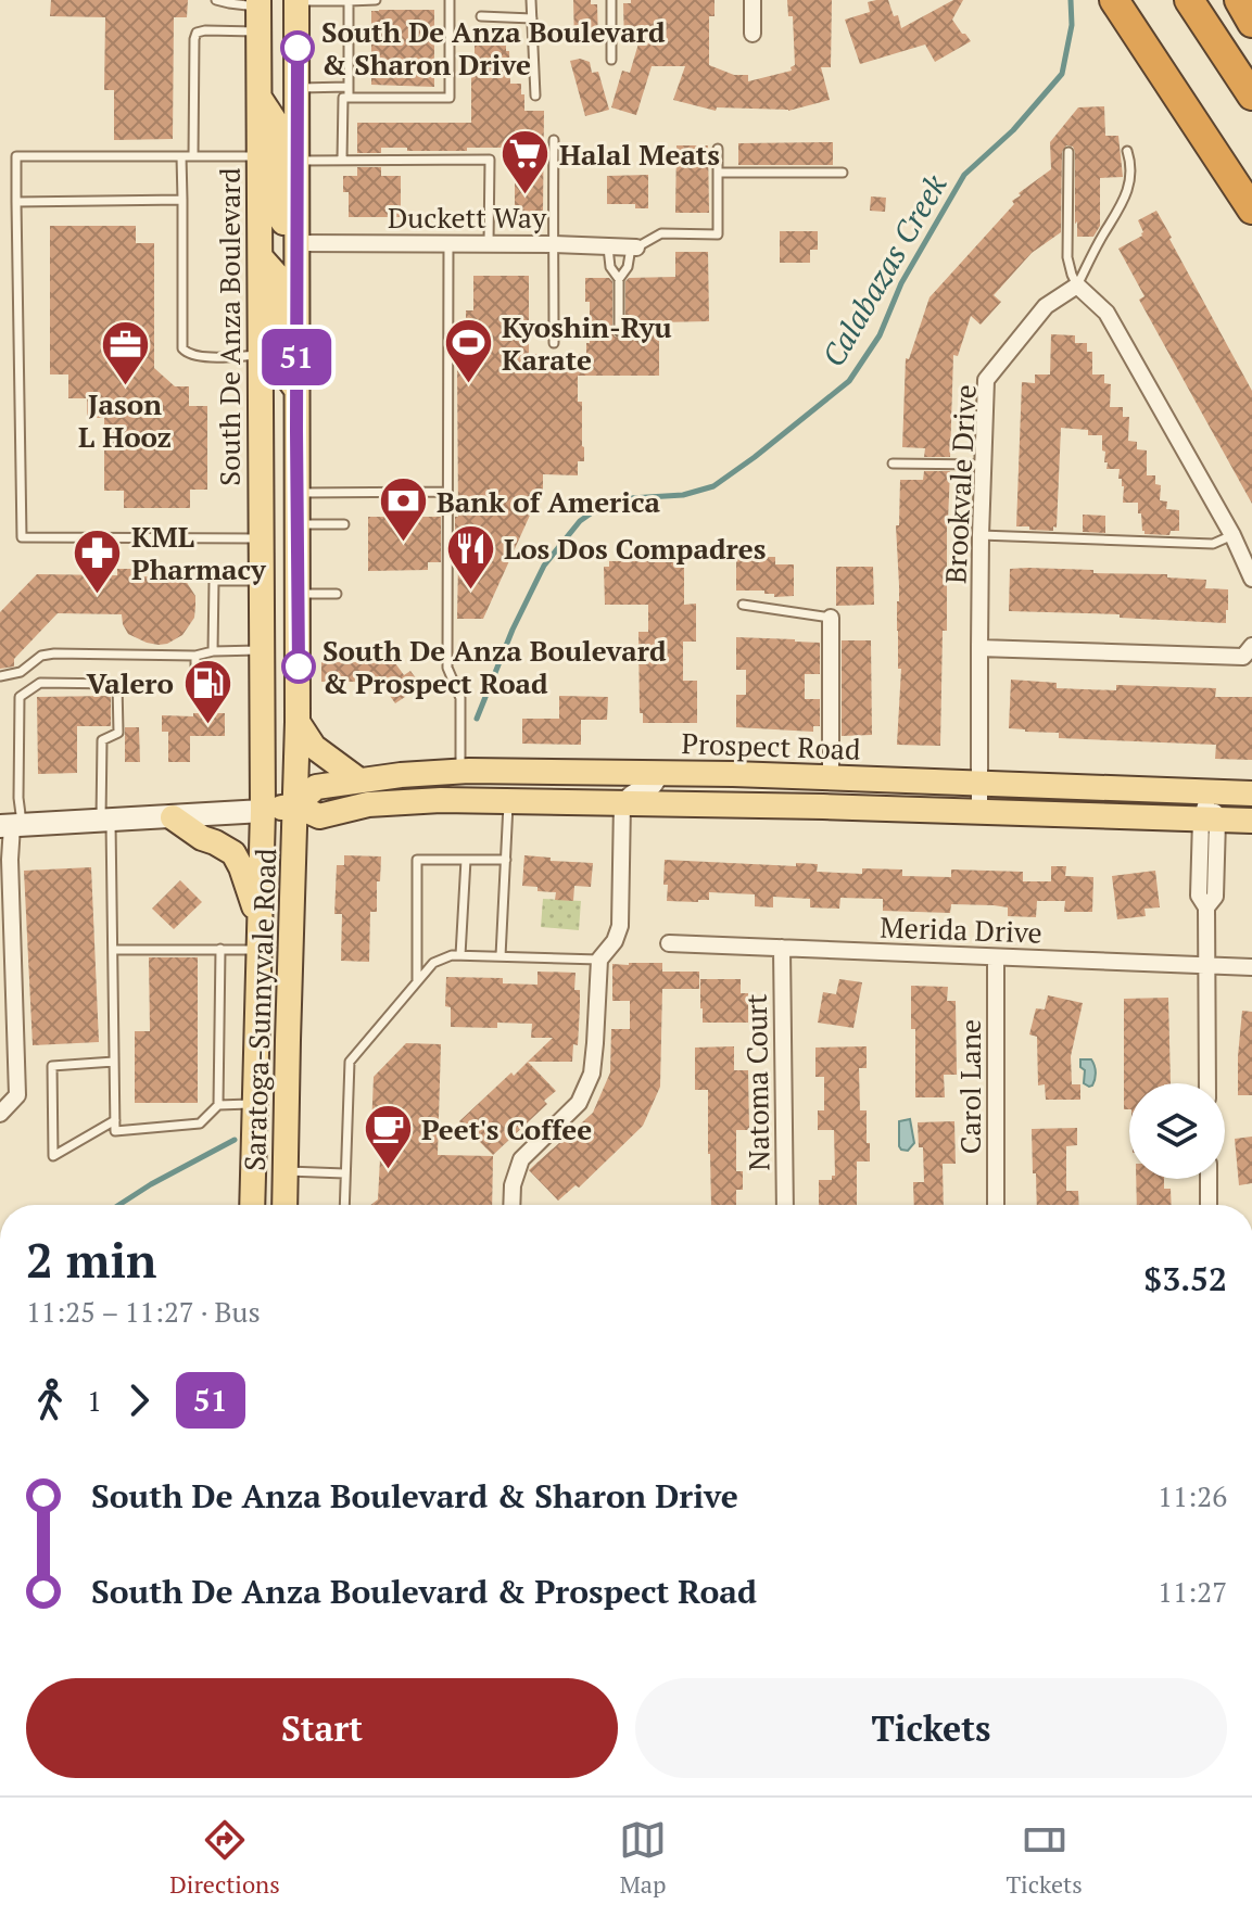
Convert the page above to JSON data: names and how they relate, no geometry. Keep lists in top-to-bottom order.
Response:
{
  "streets": {
    "main road": ["South De Anza Boulevard", "Prospect Road", "Saratoga-Sunnyvale Road"],
    "street": [
      "Duckett Way",
      "Brookvale Drive",
      "Merida Drive",
      "Natoma Court",
      "Carol Lane"
    ]
  },
  "crossings": [
    ["South De Anza Boulevard", "Prospect Road"],
    ["South De Anza Boulevard", "Saratoga-Sunnyvale Road"],
    ["Brookvale Drive", "Prospect Road"],
    ["Prospect Road", "Saratoga-Sunnyvale Road"],
    ["Merida Drive", "Natoma Court"],
    ["Merida Drive", "Carol Lane"]
  ],
  "water": ["Calabazas Creek"],
  "places": {
    "other": ["South De Anza Boulevard & Sharon Drive", "South De Anza Boulevard & Prospect Road"],
    "supermarket": ["Halal Meats"],
    "sports": ["Kyoshin-Ryu Karate"],
    "office": ["Jason L Hooz"],
    "bank": ["Bank of America"],
    "restaurant": ["Los Dos Compadres"],
    "pharmacy": ["KML Pharmacy"],
    "fuel station": ["Valero"],
    "cafe": ["Peet's Coffee"]
  },
  "lines": ["bus line 51"],
  "page": {
    "on_map": "51",
    "heading": ["2 min", "11:25 – 11:27 · Bus", "$3.52"],
    "legs": ["1", "51"],
    "list": [
      {
        "name": "South De Anza Boulevard & Sharon Drive",
        "value": "11:26"
      },
      {
        "name": "South De Anza Boulevard & Prospect Road",
        "value": "11:27"
      }
    ],
    "buttons": ["Start", "Tickets"],
    "tabs": ["Directions", "Map", "Tickets"]
  }
}
